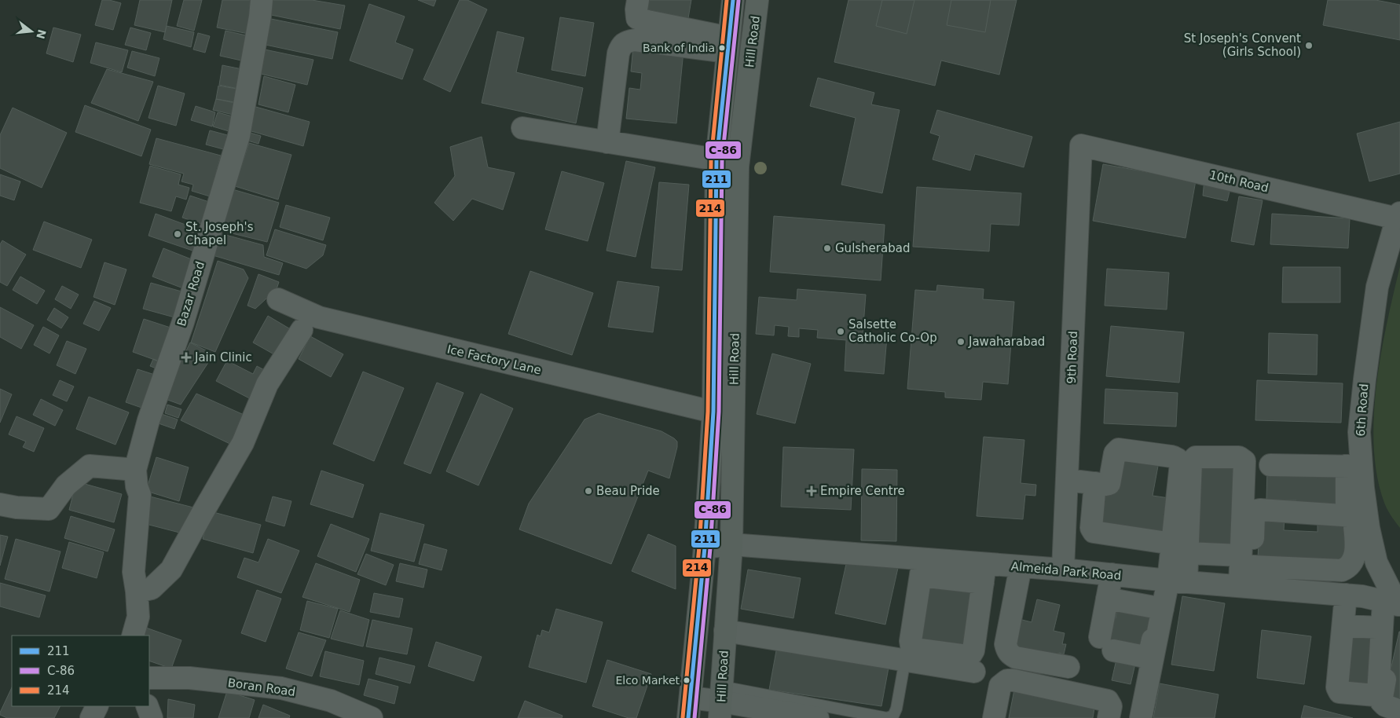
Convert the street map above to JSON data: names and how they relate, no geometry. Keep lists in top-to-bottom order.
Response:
{
  "streets": {
    "main road": ["Hill Road"],
    "street": [
      "10th Road",
      "Bazar Road",
      "9th Road",
      "Ice Factory Lane",
      "6th Road",
      "Almeida Park Road",
      "Boran Road"
    ]
  },
  "crossings": [
    ["Hill Road", "Ice Factory Lane"],
    ["Hill Road", "Almeida Park Road"],
    ["10th Road", "9th Road"],
    ["10th Road", "6th Road"],
    ["9th Road", "Almeida Park Road"],
    ["6th Road", "Almeida Park Road"]
  ],
  "places": {
    "other": [
      "St Joseph's Convent (Girls School)",
      "Bank of India",
      "St. Joseph's Chapel",
      "Gulsherabad",
      "Salsette Catholic Co-Op",
      "Jawaharabad",
      "Beau Pride",
      "Elco Market"
    ],
    "health": ["Jain Clinic", "Empire Centre"]
  },
  "lines": ["transit line 211", "transit line 214", "transit line C-86"],
  "legend": ["211", "C-86", "214"],
  "north": "right"
}
